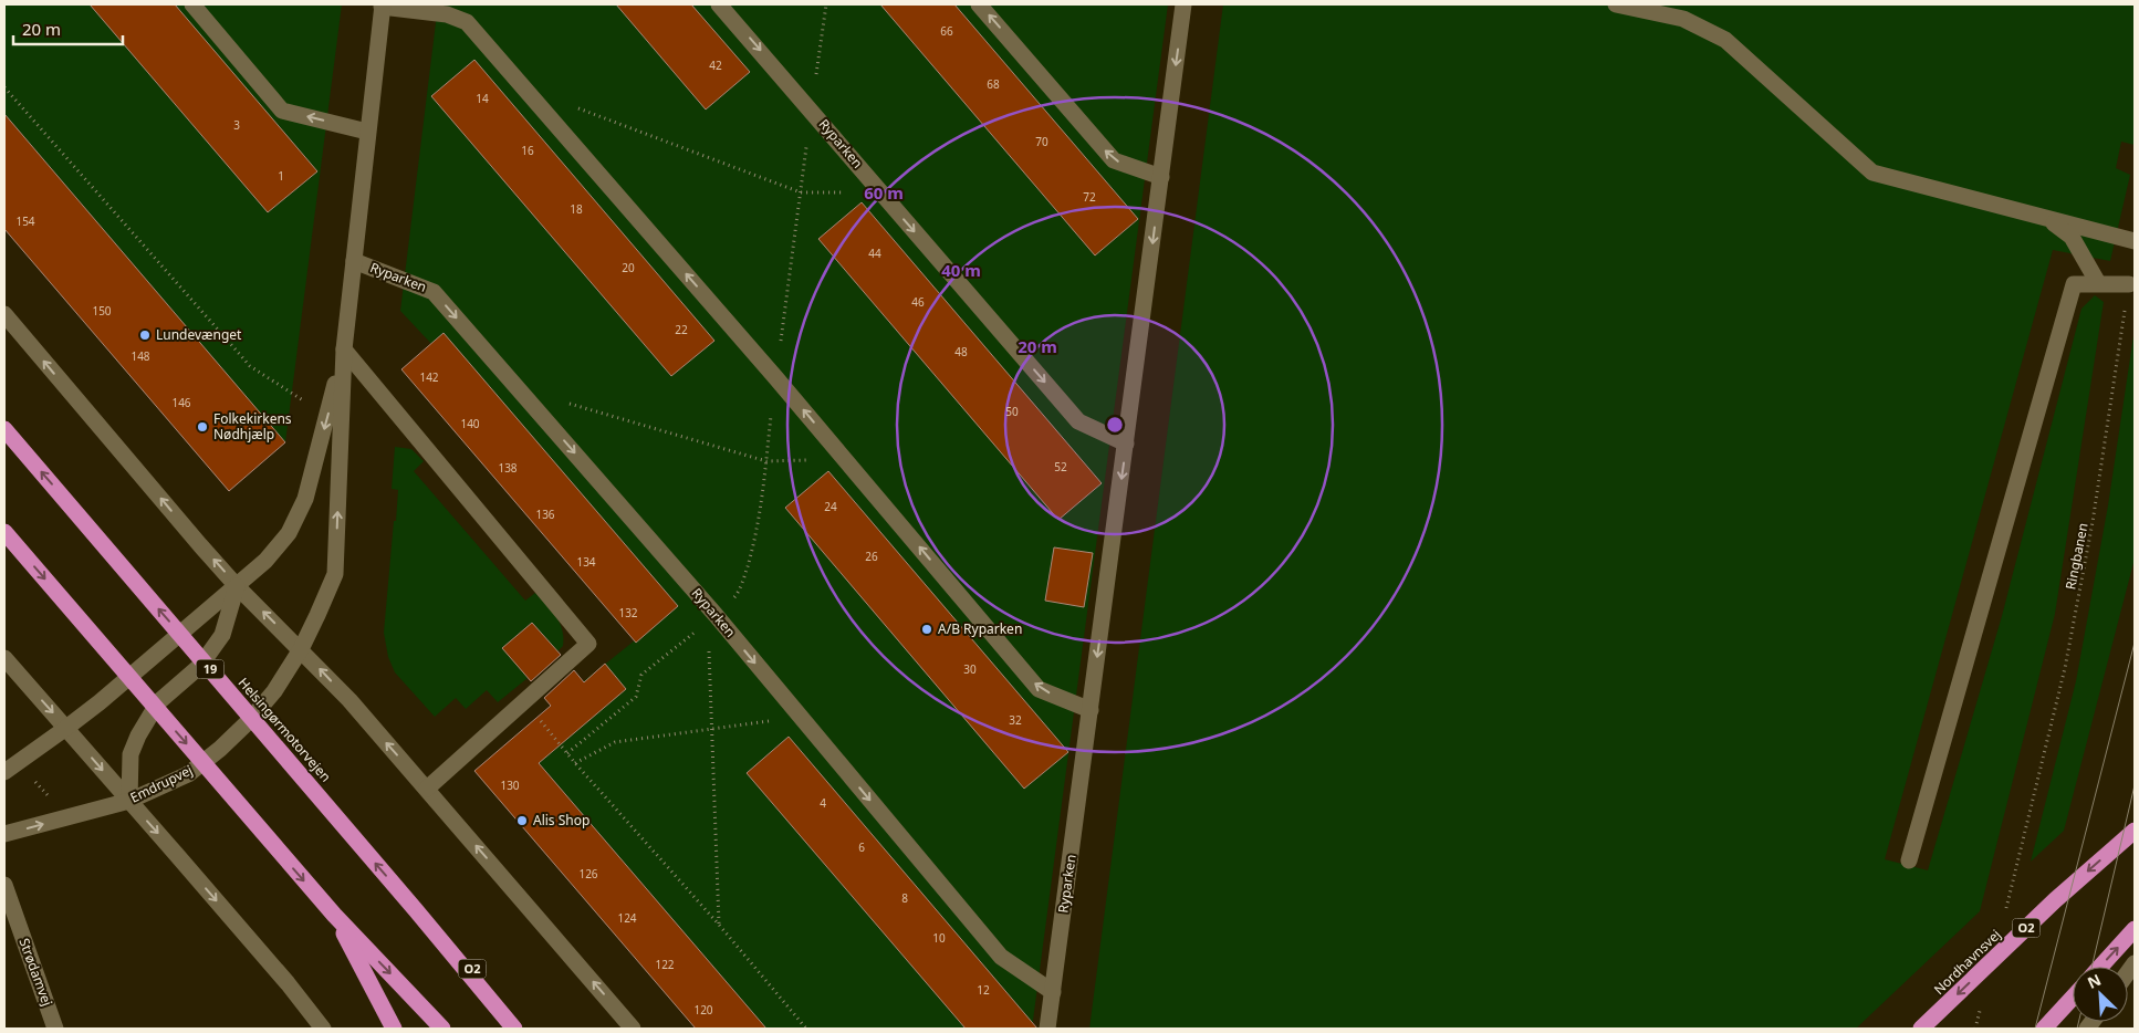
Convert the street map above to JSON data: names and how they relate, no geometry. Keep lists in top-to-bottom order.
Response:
{
  "streets": {
    "highway": [
      "19",
      "Helsingørmotorvejen",
      "O2",
      "Nordhavnsvej"
    ],
    "street": ["Ryparken", "Emdrupvej", "Strødamvej"],
    "path": ["Ringbanen"]
  },
  "crossings": [
    ["Ryparken", "Emdrupvej"],
    ["Helsingørmotorvejen", "O2"]
  ],
  "places": [
    "Lundevænget",
    "Folkekirkens Nødhjælp",
    "A/B Ryparken",
    "Alis Shop"
  ],
  "house_numbers": [
    "66",
    "42",
    "68",
    "14",
    "3",
    "70",
    "16",
    "1",
    "72",
    "18",
    "154",
    "44",
    "20",
    "46",
    "150",
    "22",
    "48",
    "148",
    "142",
    "146",
    "50",
    "140",
    "52",
    "138",
    "24",
    "136",
    "26",
    "134",
    "132",
    "30",
    "32",
    "130",
    "4",
    "6",
    "126",
    "8",
    "124",
    "10",
    "122",
    "12",
    "120"
  ],
  "scale_bar": "20 m",
  "north": "top left",
  "rings": ["60 m", "40 m", "20 m"]
}
